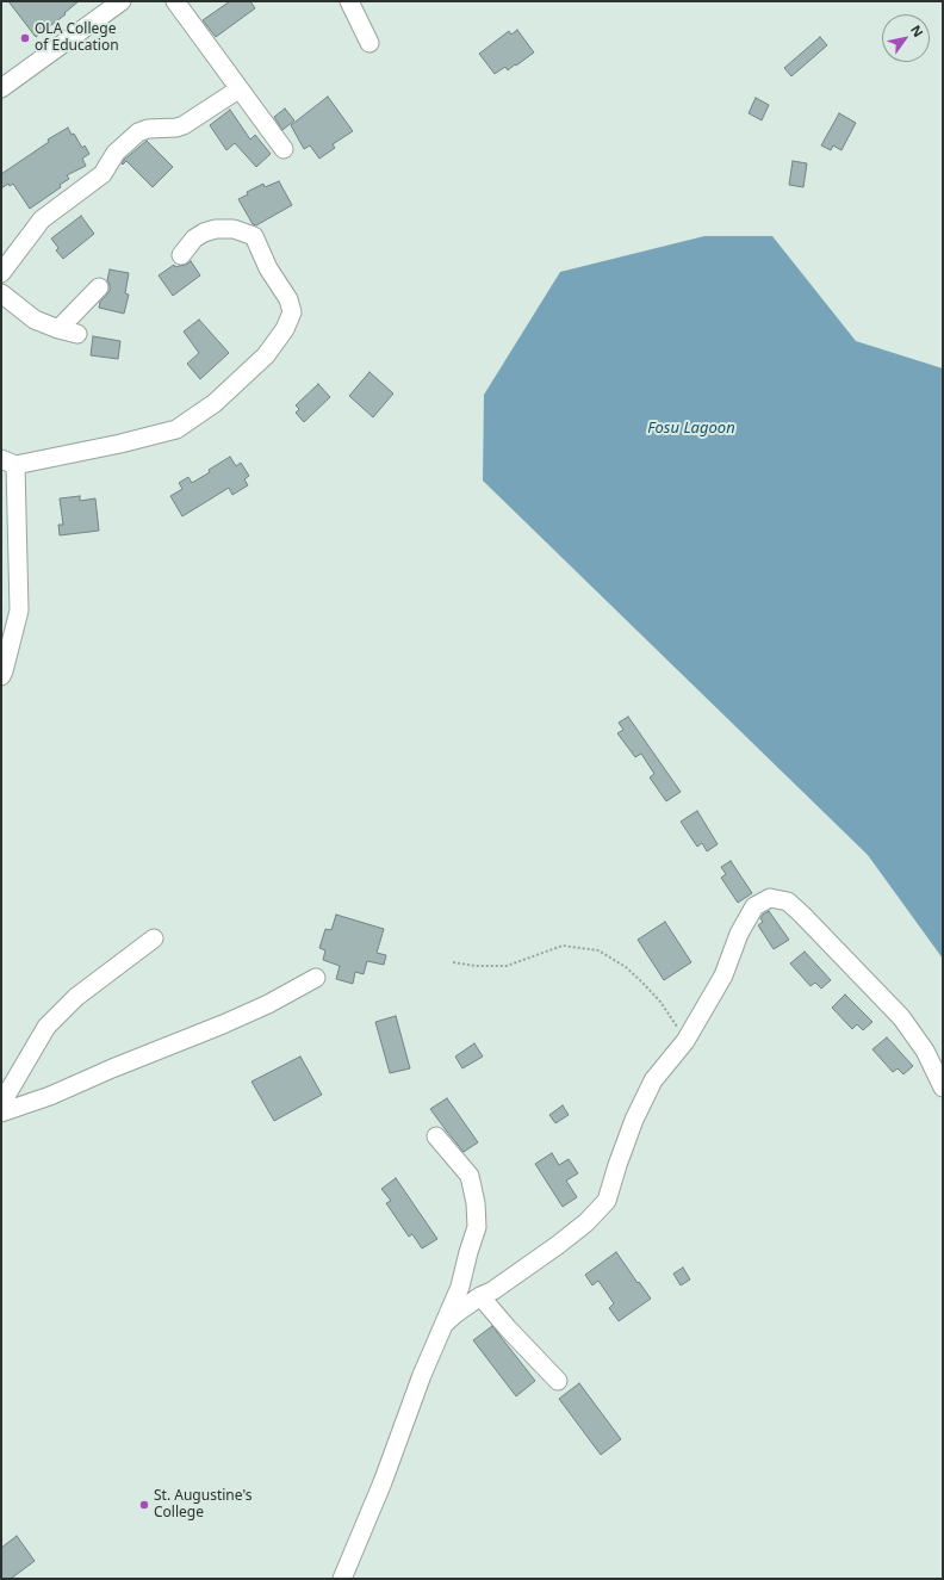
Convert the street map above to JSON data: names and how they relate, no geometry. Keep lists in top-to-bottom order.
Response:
{
  "water": ["Fosu Lagoon"],
  "places": ["OLA College of Education", "St. Augustine's College"],
  "north": "top right"
}
